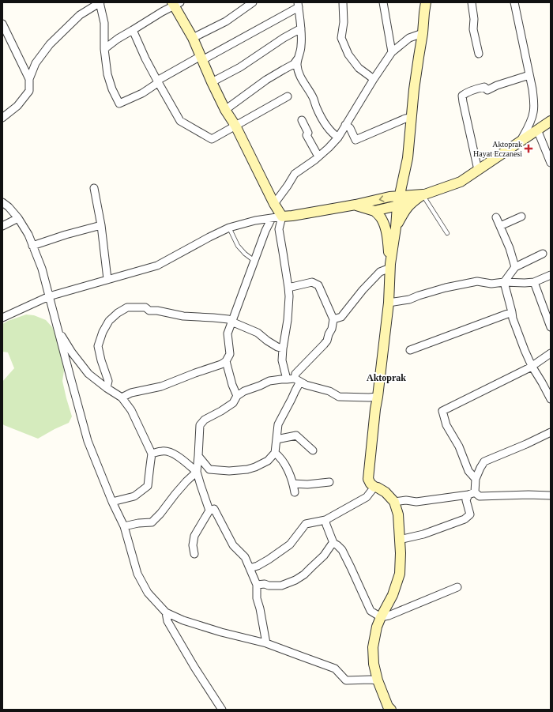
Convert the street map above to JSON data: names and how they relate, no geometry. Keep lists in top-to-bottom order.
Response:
{
  "districts": ["Aktoprak"],
  "places": {
    "health": ["Aktoprak Hayat Eczanesi"]
  }
}
